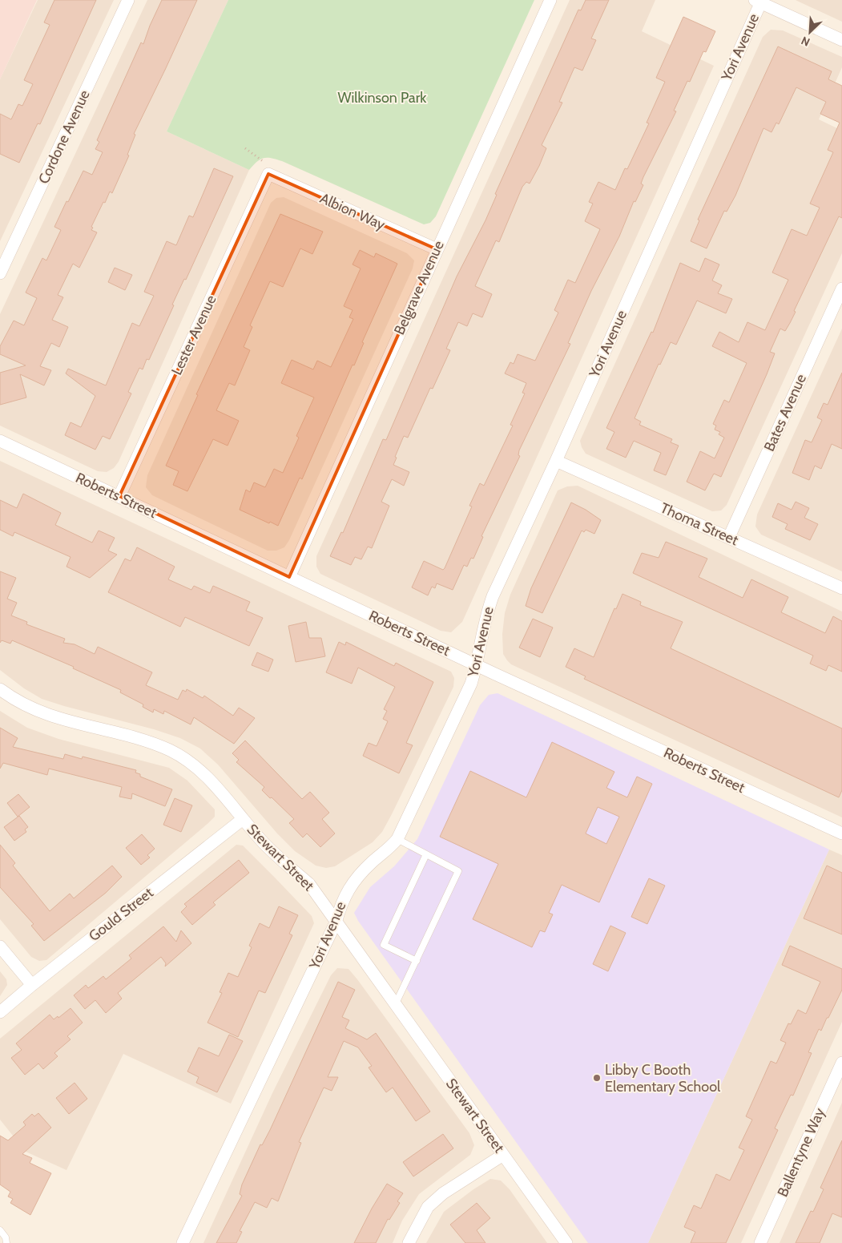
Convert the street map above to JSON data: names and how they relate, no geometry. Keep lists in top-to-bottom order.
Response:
{
  "streets": {
    "street": [
      "Yori Avenue",
      "Cordone Avenue",
      "Albion Way",
      "Belgrave Avenue",
      "Lester Avenue",
      "Bates Avenue",
      "Roberts Street",
      "Thoma Street",
      "Stewart Street",
      "Gould Street",
      "Ballentyne Way"
    ]
  },
  "crossings": [
    ["Yori Avenue", "Roberts Street"],
    ["Yori Avenue", "Thoma Street"],
    ["Yori Avenue", "Stewart Street"],
    ["Albion Way", "Belgrave Avenue"],
    ["Albion Way", "Lester Avenue"],
    ["Belgrave Avenue", "Roberts Street"],
    ["Lester Avenue", "Roberts Street"],
    ["Bates Avenue", "Thoma Street"],
    ["Stewart Street", "Gould Street"]
  ],
  "parks": ["Wilkinson Park"],
  "places": ["Libby C Booth Elementary School"],
  "north": "bottom left"
}
